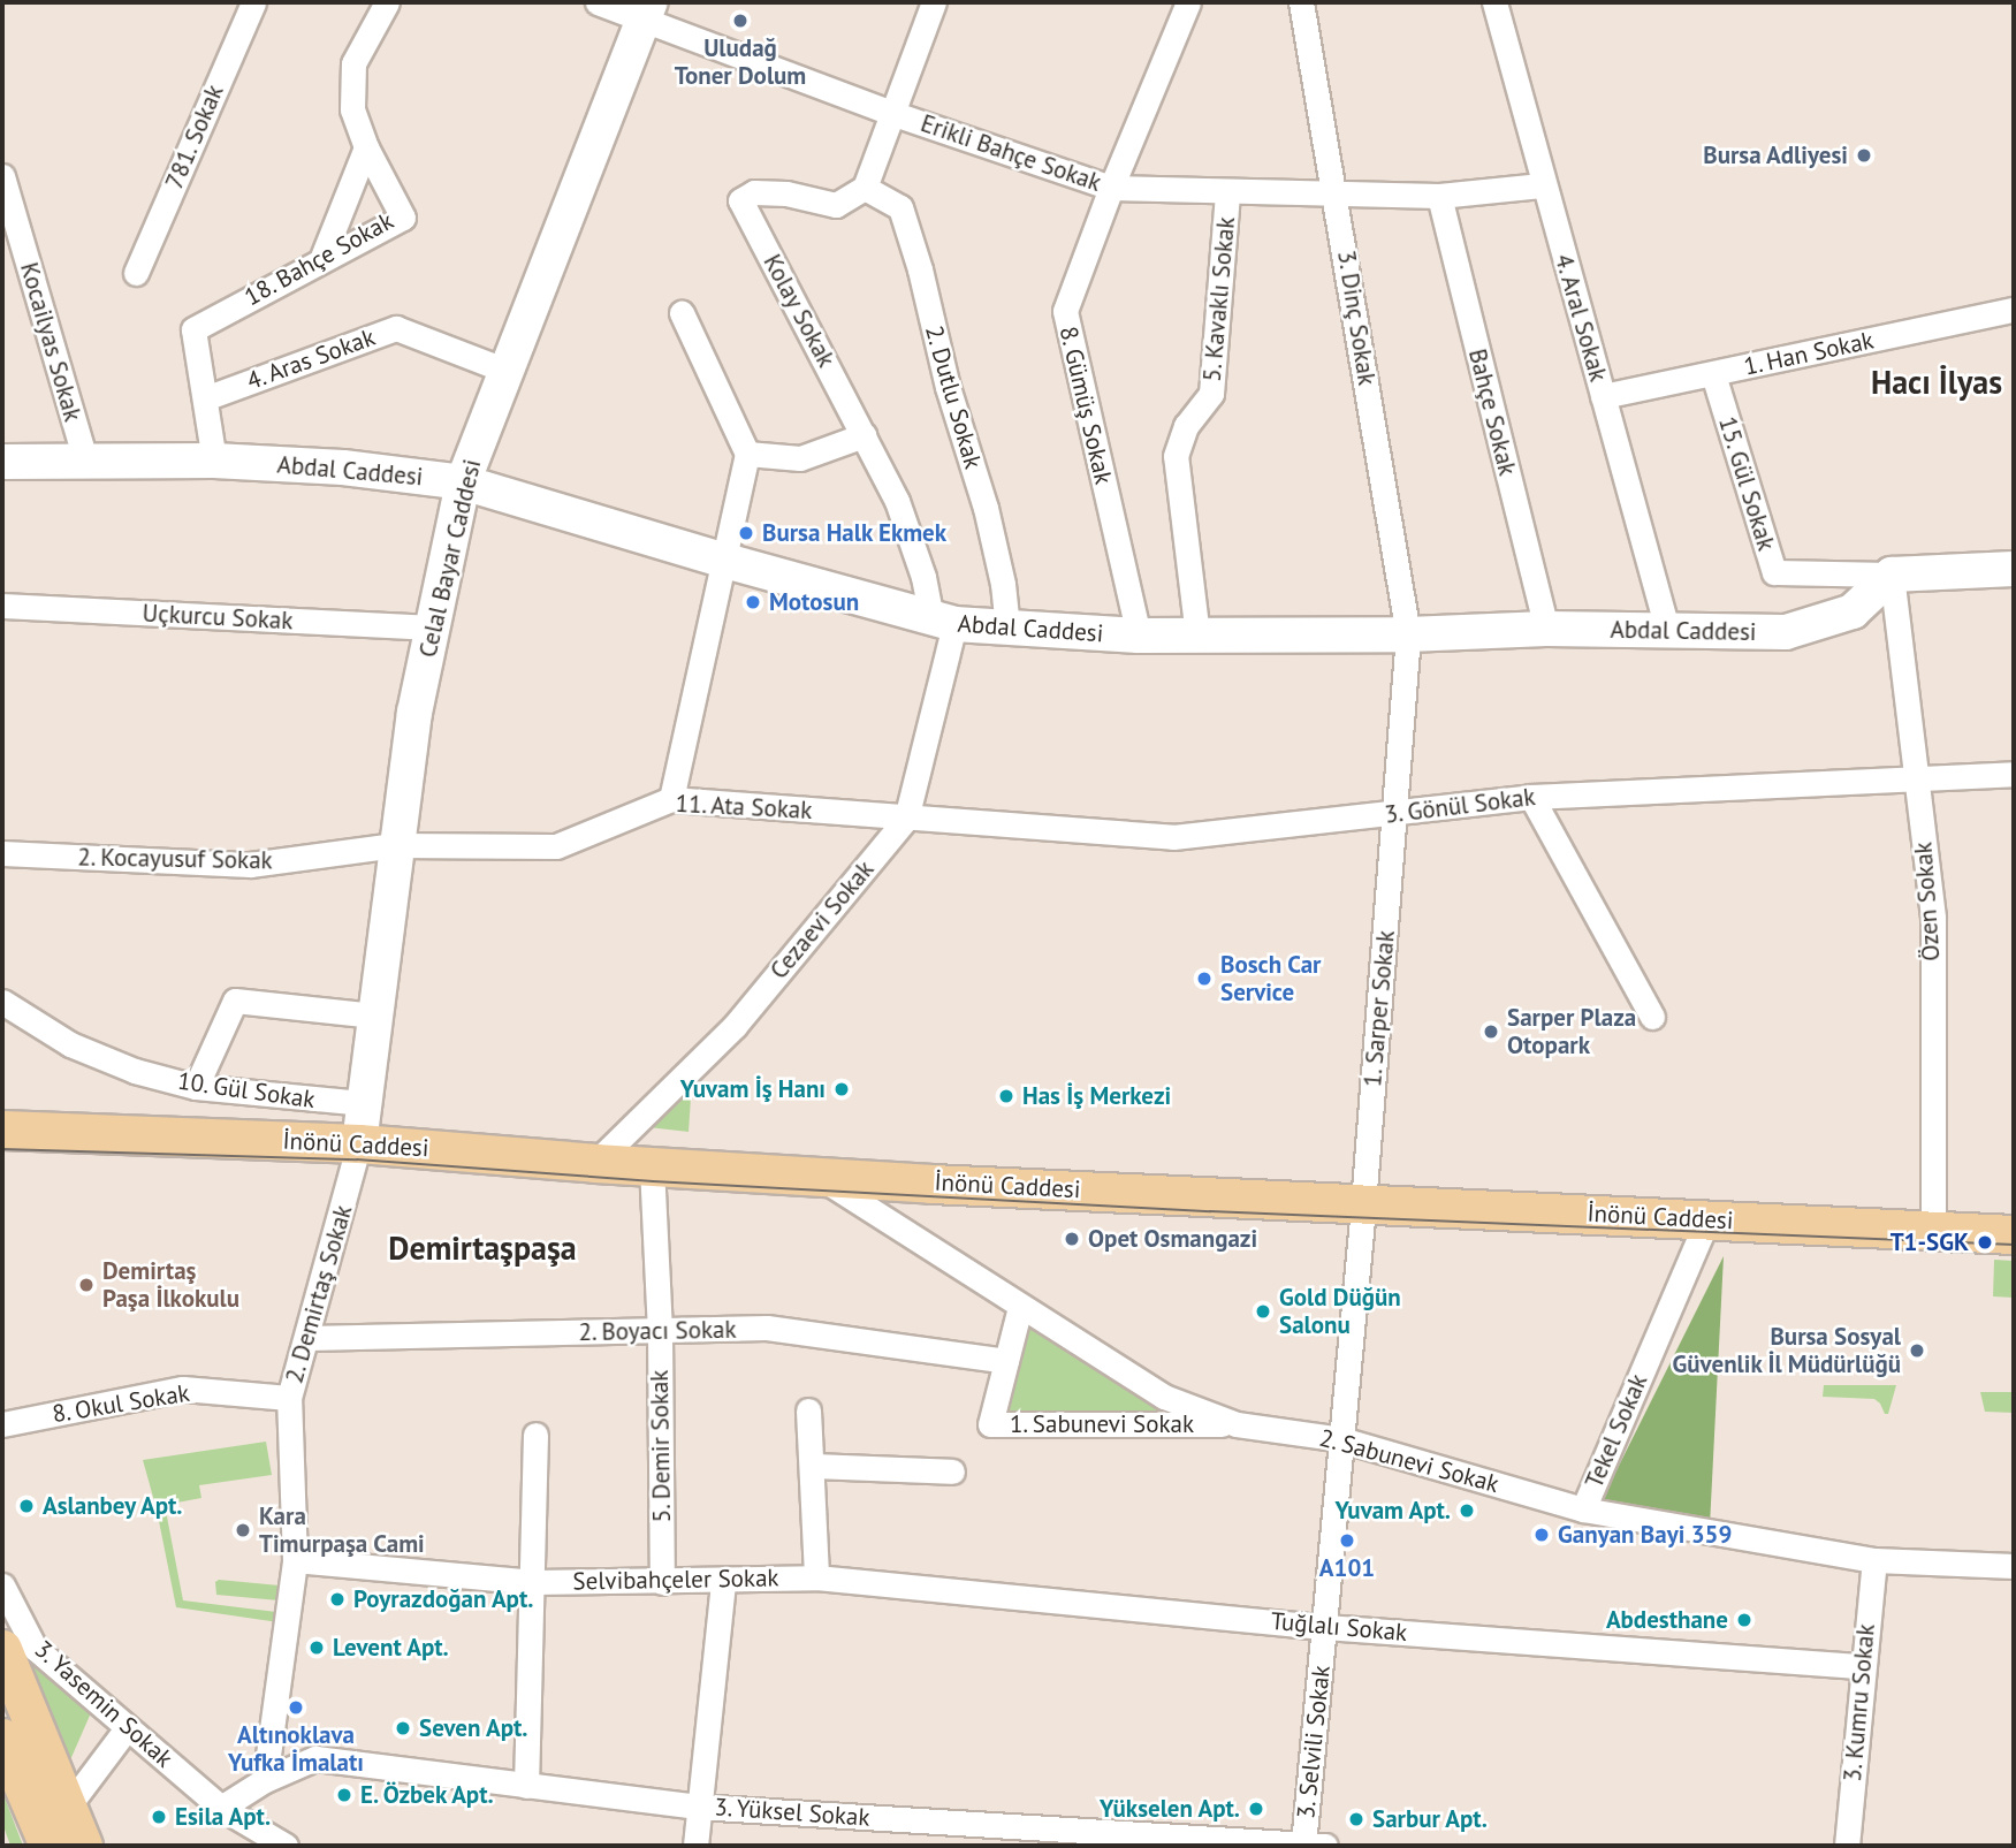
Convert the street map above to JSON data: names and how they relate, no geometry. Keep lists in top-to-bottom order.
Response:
{
  "streets": {
    "main road": ["İnönü Caddesi"],
    "street": [
      "781. Sokak",
      "Erikli Bahçe Sokak",
      "18. Bahçe Sokak",
      "5. Kavaklı Sokak",
      "Kolay Sokak",
      "3. Dinç Sokak",
      "4. Aral Sokak",
      "Kocailyas Sokak",
      "1. Han Sokak",
      "4. Aras Sokak",
      "2. Dutlu Sokak",
      "8. Gümüş Sokak",
      "Bahçe Sokak",
      "Abdal Caddesi",
      "15. Gül Sokak",
      "Celal Bayar Caddesi",
      "Uçkurcu Sokak",
      "3. Gönül Sokak",
      "11. Ata Sokak",
      "2. Kocayusuf Sokak",
      "Özen Sokak",
      "Cezaevi Sokak",
      "1. Sarper Sokak",
      "10. Gül Sokak",
      "2. Demirtaş Sokak",
      "2. Boyacı Sokak",
      "8. Okul Sokak",
      "1. Sabunevi Sokak",
      "Tekel Sokak",
      "5. Demir Sokak",
      "2. Sabunevi Sokak",
      "Selvibahçeler Sokak",
      "Tuğlalı Sokak",
      "3. Kumru Sokak",
      "3. Yasemin Sokak",
      "3. Selvili Sokak",
      "3. Yüksel Sokak"
    ]
  },
  "crossings": [
    ["Erikli Bahçe Sokak", "5. Kavaklı Sokak"],
    ["Erikli Bahçe Sokak", "3. Dinç Sokak"],
    ["Erikli Bahçe Sokak", "4. Aral Sokak"],
    ["Erikli Bahçe Sokak", "8. Gümüş Sokak"],
    ["Erikli Bahçe Sokak", "Bahçe Sokak"],
    ["Erikli Bahçe Sokak", "Celal Bayar Caddesi"],
    ["18. Bahçe Sokak", "4. Aras Sokak"],
    ["18. Bahçe Sokak", "Abdal Caddesi"],
    ["5. Kavaklı Sokak", "Abdal Caddesi"],
    ["Kolay Sokak", "2. Dutlu Sokak"],
    ["Kolay Sokak", "Abdal Caddesi"],
    ["Kolay Sokak", "Cezaevi Sokak"],
    ["3. Dinç Sokak", "Abdal Caddesi"],
    ["3. Dinç Sokak", "3. Gönül Sokak"],
    ["3. Dinç Sokak", "1. Sarper Sokak"],
    ["4. Aral Sokak", "1. Han Sokak"],
    ["4. Aral Sokak", "Abdal Caddesi"],
    ["Kocailyas Sokak", "Abdal Caddesi"],
    ["1. Han Sokak", "15. Gül Sokak"],
    ["4. Aras Sokak", "Celal Bayar Caddesi"],
    ["2. Dutlu Sokak", "Abdal Caddesi"],
    ["8. Gümüş Sokak", "Abdal Caddesi"],
    ["Bahçe Sokak", "Abdal Caddesi"],
    ["Abdal Caddesi", "15. Gül Sokak"],
    ["Abdal Caddesi", "Celal Bayar Caddesi"],
    ["Abdal Caddesi", "Özen Sokak"],
    ["Abdal Caddesi", "Cezaevi Sokak"],
    ["15. Gül Sokak", "Özen Sokak"],
    ["Celal Bayar Caddesi", "Uçkurcu Sokak"],
    ["Celal Bayar Caddesi", "11. Ata Sokak"],
    ["Celal Bayar Caddesi", "2. Kocayusuf Sokak"],
    ["Celal Bayar Caddesi", "10. Gül Sokak"],
    ["Celal Bayar Caddesi", "İnönü Caddesi"],
    ["Celal Bayar Caddesi", "2. Demirtaş Sokak"],
    ["3. Gönül Sokak", "11. Ata Sokak"],
    ["3. Gönül Sokak", "Özen Sokak"],
    ["3. Gönül Sokak", "Cezaevi Sokak"],
    ["3. Gönül Sokak", "1. Sarper Sokak"],
    ["11. Ata Sokak", "2. Kocayusuf Sokak"],
    ["11. Ata Sokak", "Cezaevi Sokak"],
    ["Özen Sokak", "İnönü Caddesi"],
    ["Cezaevi Sokak", "İnönü Caddesi"],
    ["1. Sarper Sokak", "İnönü Caddesi"],
    ["1. Sarper Sokak", "3. Selvili Sokak"],
    ["İnönü Caddesi", "2. Demirtaş Sokak"],
    ["İnönü Caddesi", "Tekel Sokak"],
    ["İnönü Caddesi", "5. Demir Sokak"],
    ["İnönü Caddesi", "2. Sabunevi Sokak"],
    ["İnönü Caddesi", "3. Selvili Sokak"],
    ["2. Demirtaş Sokak", "2. Boyacı Sokak"],
    ["2. Demirtaş Sokak", "8. Okul Sokak"],
    ["2. Demirtaş Sokak", "Selvibahçeler Sokak"],
    ["2. Demirtaş Sokak", "3. Yüksel Sokak"],
    ["2. Boyacı Sokak", "1. Sabunevi Sokak"],
    ["2. Boyacı Sokak", "5. Demir Sokak"],
    ["1. Sabunevi Sokak", "2. Sabunevi Sokak"],
    ["Tekel Sokak", "2. Sabunevi Sokak"],
    ["5. Demir Sokak", "Selvibahçeler Sokak"],
    ["2. Sabunevi Sokak", "3. Kumru Sokak"],
    ["2. Sabunevi Sokak", "3. Selvili Sokak"],
    ["Selvibahçeler Sokak", "Tuğlalı Sokak"],
    ["Tuğlalı Sokak", "3. Kumru Sokak"],
    ["Tuğlalı Sokak", "3. Selvili Sokak"],
    ["3. Selvili Sokak", "3. Yüksel Sokak"]
  ],
  "districts": ["Hacı İlyas", "Demirtaşpaşa"],
  "places": [
    "Uludağ Toner Dolum",
    "Bursa Adliyesi",
    "Bursa Halk Ekmek",
    "Motosun",
    "Bosch Car Service",
    "Sarper Plaza Otopark",
    "Yuvam İş Hanı",
    "Has İş Merkezi",
    "Opet Osmangazi",
    "T1-SGK",
    "Demirtaş Paşa İlkokulu",
    "Gold Düğün Salonu",
    "Bursa Sosyal Güvenlik İl Müdürlüğü",
    "Aslanbey Apt.",
    "Yuvam Apt.",
    "Kara Timurpaşa Cami",
    "Ganyan Bayi 359",
    "A101",
    "Poyrazdoğan Apt.",
    "Abdesthane",
    "Levent Apt.",
    "Altınoklava Yufka İmalatı",
    "Seven Apt.",
    "E. Özbek Apt.",
    "Yükselen Apt.",
    "Esila Apt.",
    "Sarbur Apt."
  ]
}
